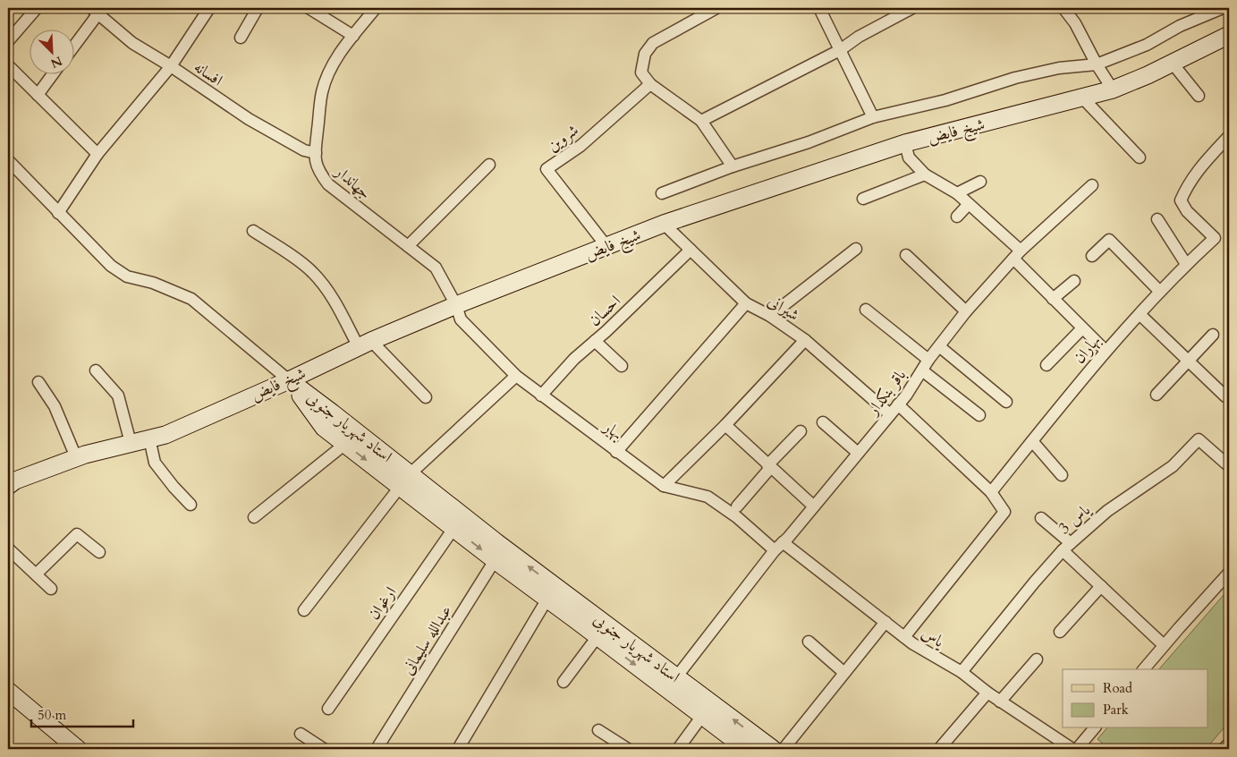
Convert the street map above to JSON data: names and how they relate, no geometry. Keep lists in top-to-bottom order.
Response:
{
  "streets": {
    "street": [
      "افسانه",
      "شیخ فایض",
      "شروین",
      "جهاندار",
      "شیرانی",
      "احسان",
      "بهاران",
      "باقر بنکدار",
      "استاد شهریار جنوبی",
      "بهار",
      "یاس 3",
      "ارغوان",
      "یاس",
      "عبدالله سلیمانی"
    ]
  },
  "crossings": [
    ["افسانه", "جهاندار"],
    ["شیخ فایض", "شروین"],
    ["شیخ فایض", "جهاندار"],
    ["شیخ فایض", "شیرانی"],
    ["شیخ فایض", "استاد شهریار جنوبی"],
    ["شیخ فایض", "بهار"],
    ["جهاندار", "بهار"],
    ["شیرانی", "احسان"],
    ["شیرانی", "باقر بنکدار"],
    ["احسان", "بهار"],
    ["باقر بنکدار", "استاد شهریار جنوبی"],
    ["باقر بنکدار", "بهار"],
    ["باقر بنکدار", "یاس"],
    ["استاد شهریار جنوبی", "ارغوان"],
    ["استاد شهریار جنوبی", "عبدالله سلیمانی"],
    ["بهار", "یاس"],
    ["یاس 3", "یاس"]
  ],
  "legend": ["Road", "Park"],
  "scale_bar": "50 m",
  "north": "bottom right"
}
